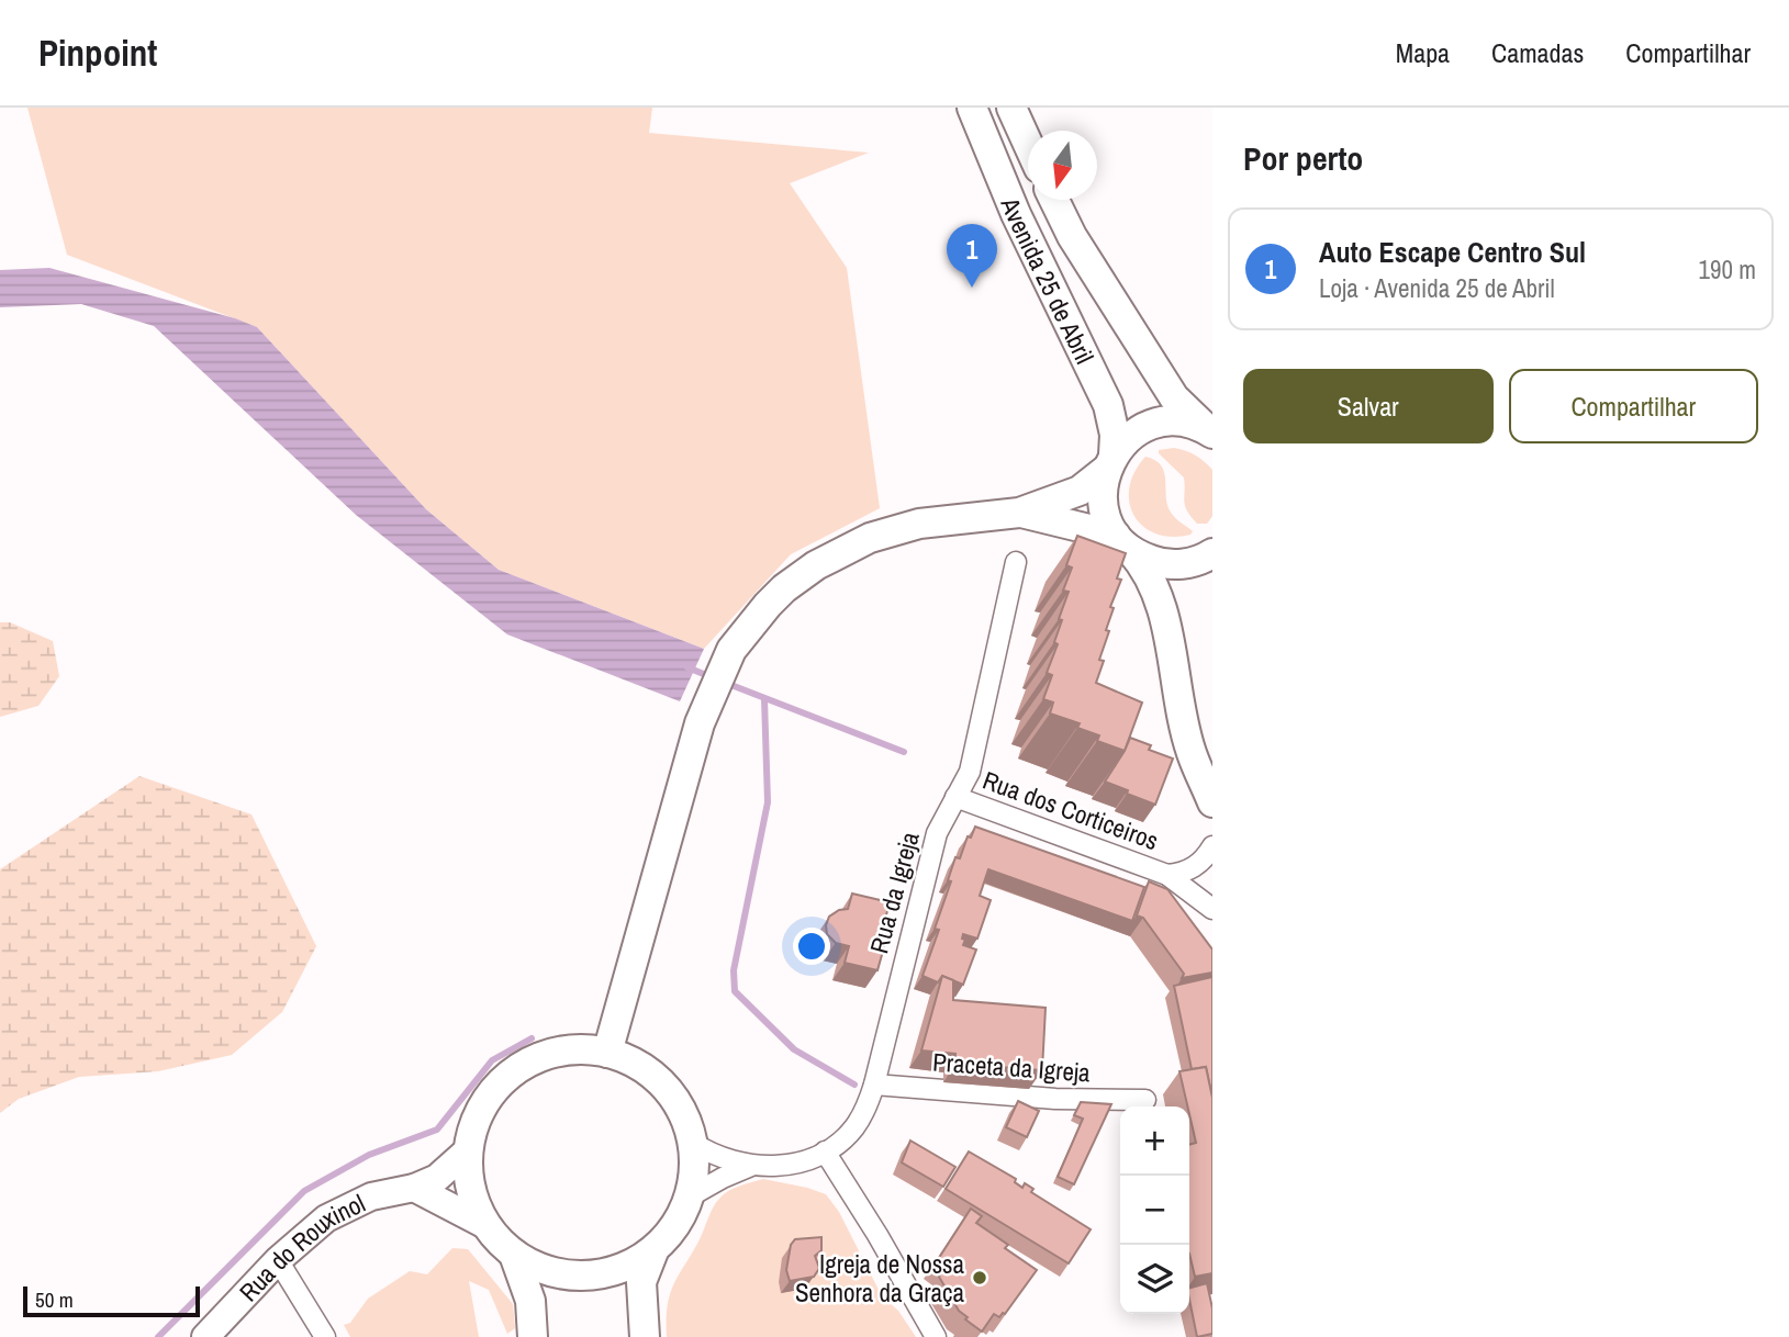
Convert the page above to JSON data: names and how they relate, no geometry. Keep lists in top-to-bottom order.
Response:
{
  "streets": {
    "main road": ["Avenida 25 de Abril", "Rua do Rouxinol"],
    "street": ["Rua dos Corticeiros", "Rua da Igreja", "Praceta da Igreja"]
  },
  "crossings": [
    ["Rua dos Corticeiros", "Rua da Igreja"],
    ["Rua da Igreja", "Praceta da Igreja"],
    ["Rua da Igreja", "Rua do Rouxinol"]
  ],
  "places": ["Igreja de Nossa Senhora da Graça"],
  "scale_bar": "50 m",
  "north": "bottom",
  "page": {
    "header": "Pinpoint",
    "nav": ["Mapa", "Camadas", "Compartilhar"],
    "heading": "Por perto",
    "list": [
      {
        "mark": "1",
        "name": "Auto Escape Centro Sul",
        "note": "Loja · Avenida 25 de Abril",
        "value": "190 m"
      }
    ],
    "pins": "1",
    "buttons": ["Salvar", "Compartilhar"],
    "map_buttons": ["+", "−"],
    "scale": "50 m"
  }
}
